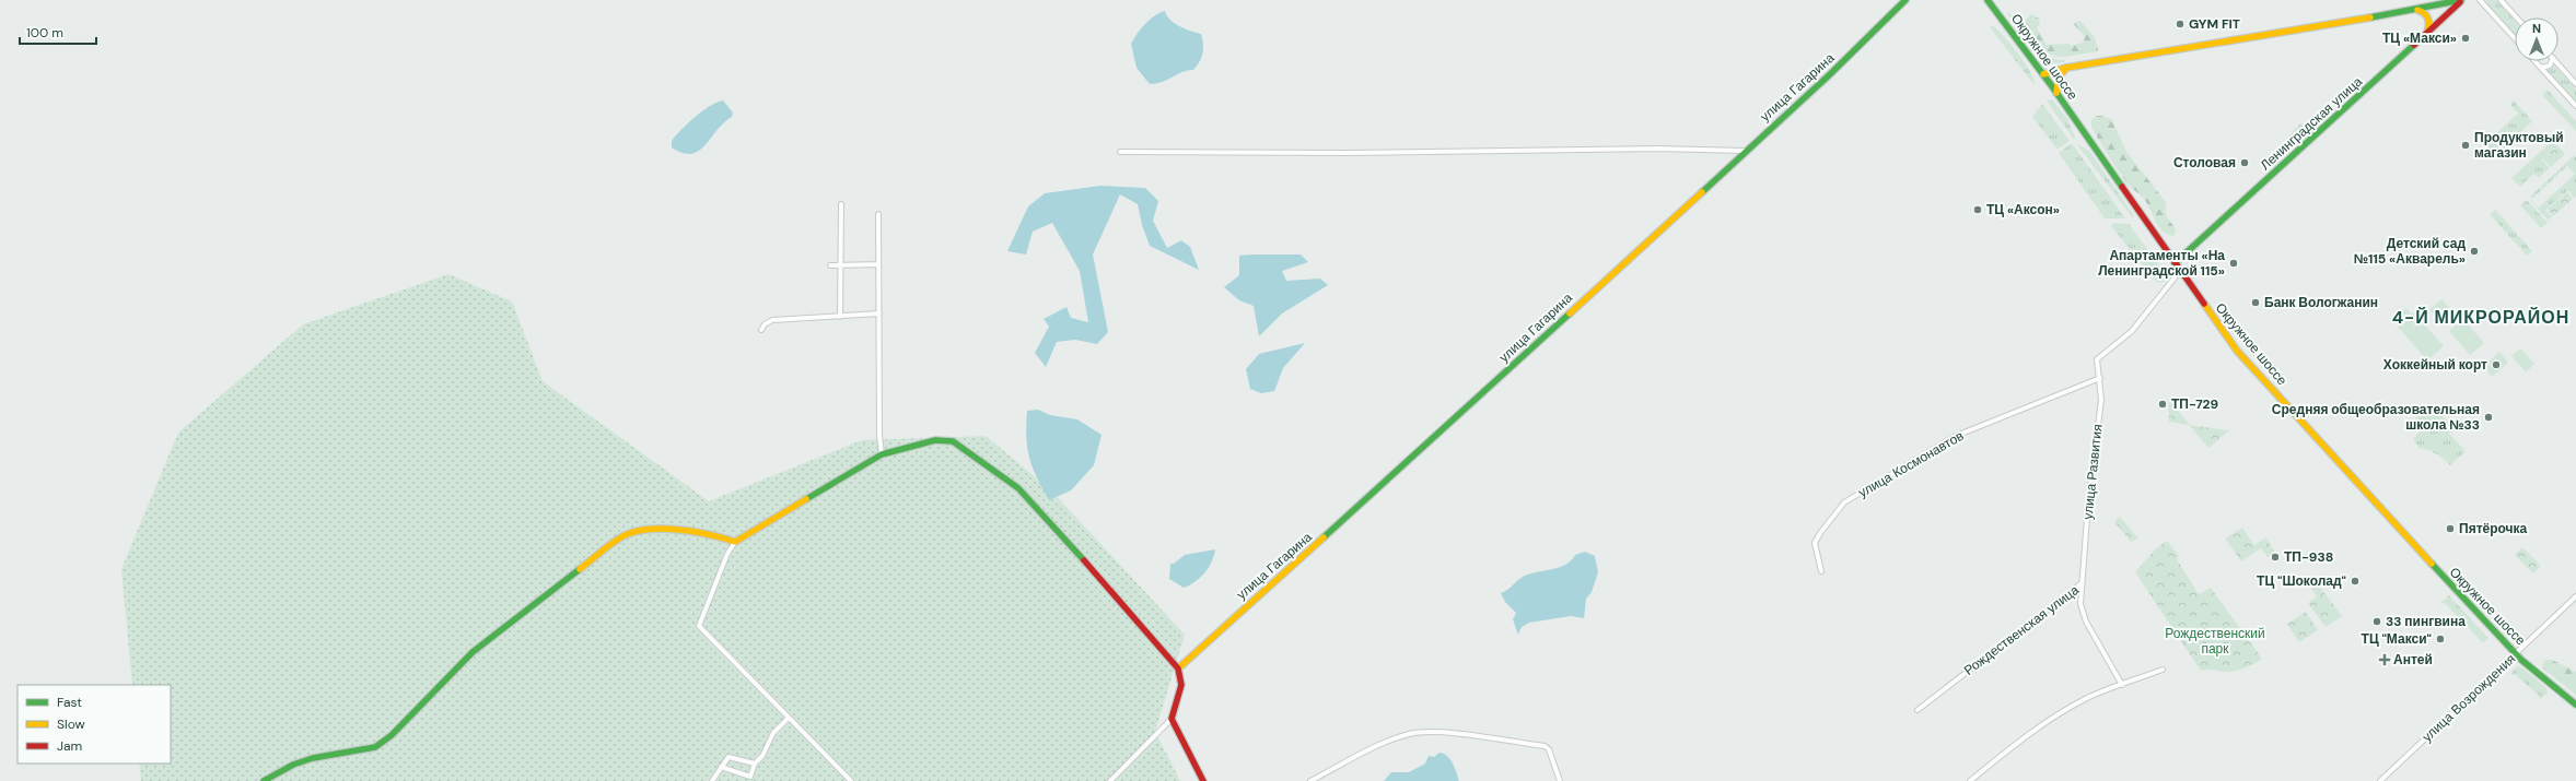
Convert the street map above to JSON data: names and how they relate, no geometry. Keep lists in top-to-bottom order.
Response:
{
  "streets": {
    "street": [
      "Окружное шоссе",
      "улица Гагарина",
      "Ленинградская улица",
      "улица Космонавтов",
      "улица Развития",
      "Рождественская улица",
      "улица Возрождения"
    ]
  },
  "crossings": [
    ["Окружное шоссе", "Ленинградская улица"],
    ["Окружное шоссе", "улица Развития"],
    ["Окружное шоссе", "улица Возрождения"],
    ["улица Космонавтов", "улица Развития"],
    ["улица Развития", "Рождественская улица"]
  ],
  "districts": ["4-Й МИКРОРАЙОН"],
  "parks": ["Рождественский парк"],
  "places": {
    "other": [
      "GYM FIT",
      "ТЦ «Макси»",
      "Продуктовый магазин",
      "Столовая",
      "ТЦ «Аксон»",
      "Детский сад №115 «Акварель»",
      "Апартаменты «На Ленинградской 115»",
      "Банк Вологжанин",
      "Хоккейный корт",
      "ТП-729",
      "Средняя общеобразовательная школа №33",
      "Пятёрочка",
      "ТП-938",
      "ТЦ \"Шоколад\"",
      "33 пингвина",
      "ТЦ \"Макси\""
    ],
    "health": ["Антей"]
  },
  "legend": ["Fast", "Slow", "Jam"],
  "scale_bar": "100 m",
  "north": "top"
}
